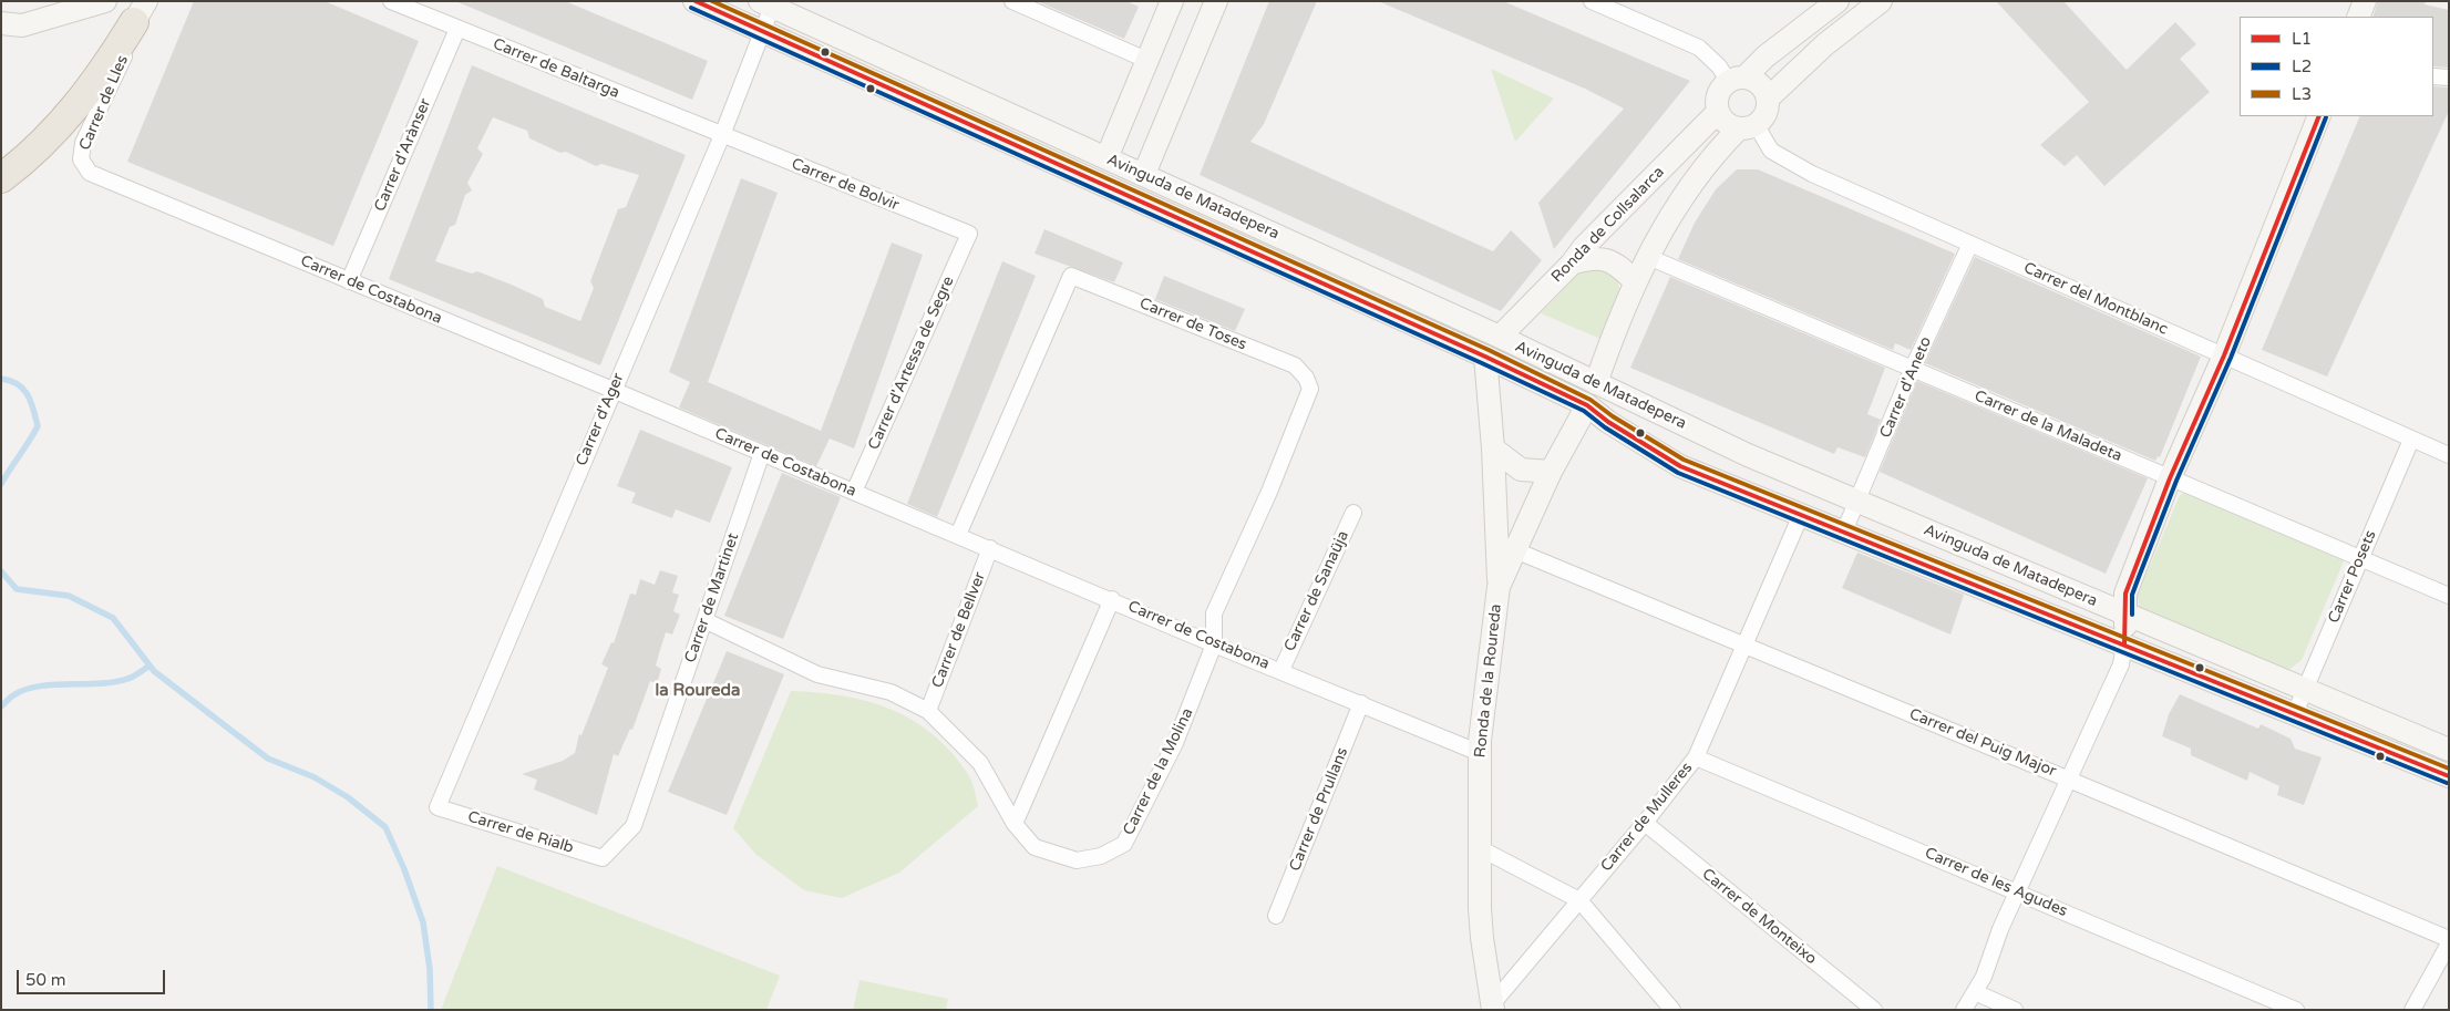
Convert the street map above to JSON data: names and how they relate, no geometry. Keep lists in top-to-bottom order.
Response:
{
  "streets": {
    "street": [
      "Carrer de Baltarga",
      "Carrer de Lles",
      "Carrer d'Arànser",
      "Carrer de Bolvir",
      "Avinguda de Matadepera",
      "Ronda de Collsalarca",
      "Carrer de Costabona",
      "Carrer del Montblanc",
      "Carrer de Toses",
      "Carrer d'Artessa de Segre",
      "Carrer d'Aneto",
      "Carrer d'Ager",
      "Carrer de la Maladeta",
      "Carrer Posets",
      "Carrer de Sanaüja",
      "Carrer de Martinet",
      "Carrer de Bellver",
      "Ronda de la Roureda",
      "Carrer del Puig Major",
      "Carrer de la Molina",
      "Carrer de Prullans",
      "Carrer de Mulleres",
      "Carrer de Rialb",
      "Carrer de les Agudes",
      "Carrer de Monteixo"
    ]
  },
  "crossings": [
    ["Carrer de Baltarga", "Carrer d'Arànser"],
    ["Carrer de Baltarga", "Carrer de Bolvir"],
    ["Carrer de Baltarga", "Carrer d'Ager"],
    ["Carrer de Lles", "Carrer de Costabona"],
    ["Carrer d'Arànser", "Carrer de Costabona"],
    ["Carrer de Bolvir", "Carrer d'Artessa de Segre"],
    ["Carrer de Bolvir", "Carrer d'Ager"],
    ["Avinguda de Matadepera", "Ronda de Collsalarca"],
    ["Avinguda de Matadepera", "Carrer d'Aneto"],
    ["Avinguda de Matadepera", "Carrer d'Ager"],
    ["Avinguda de Matadepera", "Carrer Posets"],
    ["Avinguda de Matadepera", "Ronda de la Roureda"],
    ["Avinguda de Matadepera", "Carrer de Mulleres"],
    ["Ronda de Collsalarca", "Carrer del Montblanc"],
    ["Carrer de Costabona", "Carrer de Toses"],
    ["Carrer de Costabona", "Carrer d'Artessa de Segre"],
    ["Carrer de Costabona", "Carrer d'Ager"],
    ["Carrer de Costabona", "Carrer de Sanaüja"],
    ["Carrer de Costabona", "Carrer de Martinet"],
    ["Carrer de Costabona", "Carrer de Bellver"],
    ["Carrer de Costabona", "Ronda de la Roureda"],
    ["Carrer de Costabona", "Carrer de la Molina"],
    ["Carrer de Costabona", "Carrer de Prullans"],
    ["Carrer del Montblanc", "Carrer d'Aneto"],
    ["Carrer del Montblanc", "Carrer Posets"],
    ["Carrer de Toses", "Carrer de la Molina"],
    ["Carrer d'Aneto", "Carrer de la Maladeta"],
    ["Carrer d'Ager", "Carrer de Rialb"],
    ["Carrer de la Maladeta", "Carrer Posets"],
    ["Carrer de Martinet", "Carrer de la Molina"],
    ["Carrer de Martinet", "Carrer de Rialb"],
    ["Carrer de Bellver", "Carrer de la Molina"],
    ["Ronda de la Roureda", "Carrer del Puig Major"],
    ["Ronda de la Roureda", "Carrer de Mulleres"],
    ["Carrer del Puig Major", "Carrer de Mulleres"],
    ["Carrer de Mulleres", "Carrer de les Agudes"],
    ["Carrer de Mulleres", "Carrer de Monteixo"]
  ],
  "districts": ["la Roureda"],
  "lines": ["transit line L1", "transit line L3", "transit line L2"],
  "legend": ["L1", "L2", "L3"],
  "scale_bar": "50 m"
}
